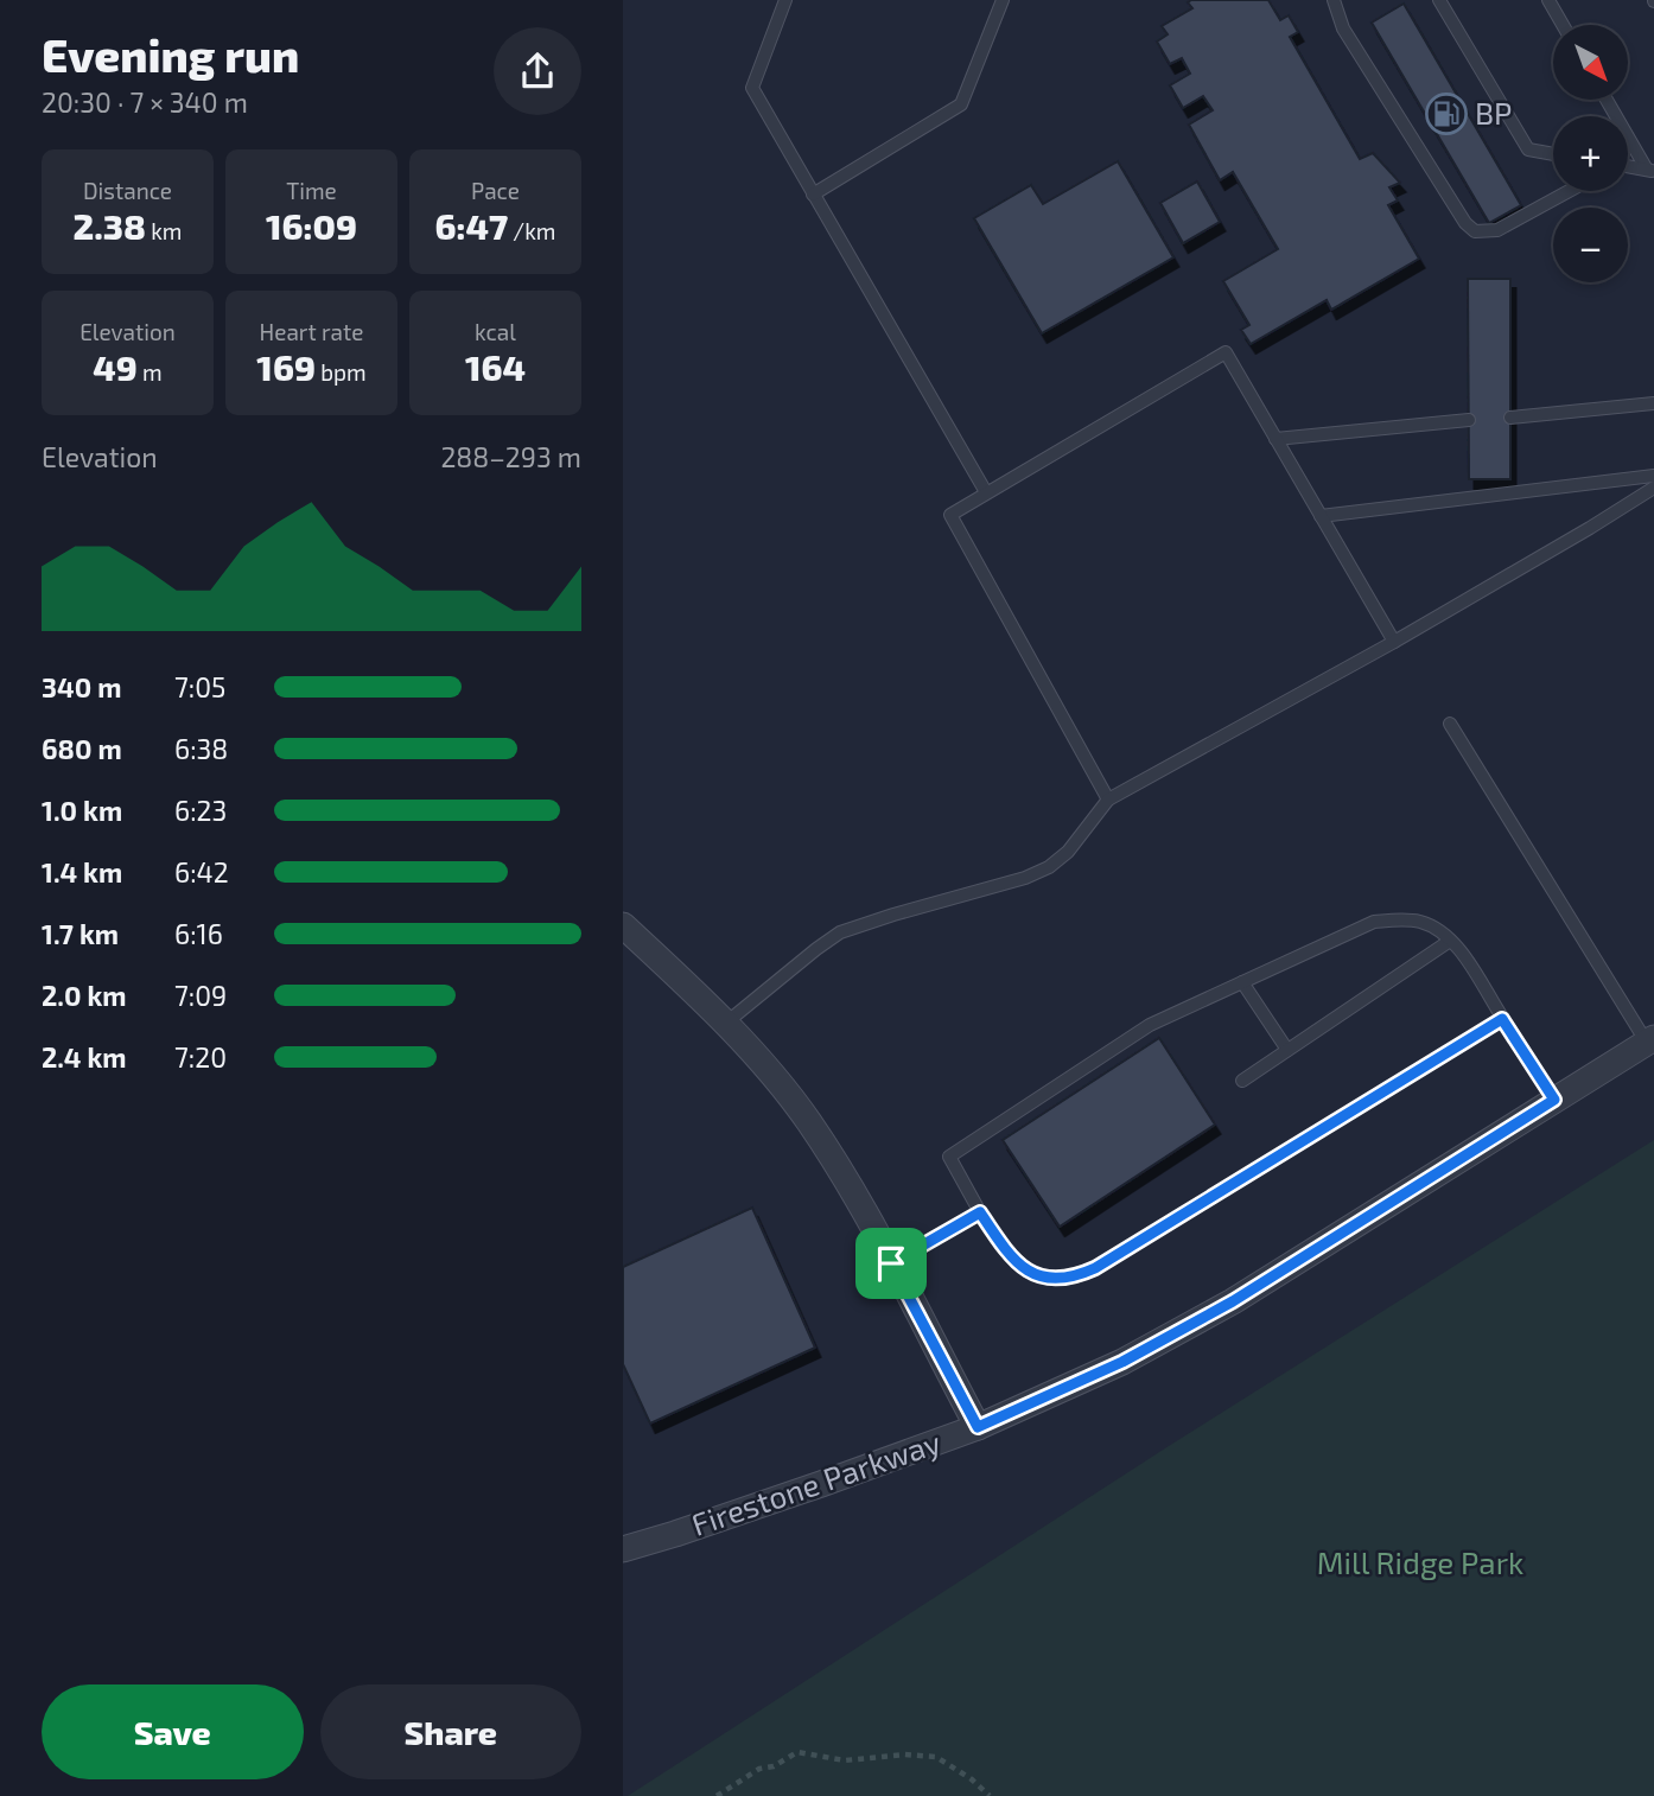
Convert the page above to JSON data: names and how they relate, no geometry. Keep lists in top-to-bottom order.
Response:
{
  "streets": {
    "street": ["Firestone Parkway"]
  },
  "parks": ["Mill Ridge Park"],
  "places": {
    "fuel station": ["BP"]
  },
  "north": "bottom right",
  "page": {
    "heading": ["Evening run", "20:30 · 7 × 340 m"],
    "map_buttons": ["+", "−"],
    "stats": [
      ["Distance", "2.38 km"],
      ["Time", "16:09"],
      ["Pace", "6:47 /km"],
      ["Elevation", "49 m"],
      ["Heart rate", "169 bpm"],
      ["kcal", "164"]
    ],
    "chart": ["Elevation", "288–293 m"],
    "list": [
      {
        "name": "340 m",
        "note": "7:05"
      },
      {
        "name": "680 m",
        "note": "6:38"
      },
      {
        "name": "1.0 km",
        "note": "6:23"
      },
      {
        "name": "1.4 km",
        "note": "6:42"
      },
      {
        "name": "1.7 km",
        "note": "6:16"
      },
      {
        "name": "2.0 km",
        "note": "7:09"
      },
      {
        "name": "2.4 km",
        "note": "7:20"
      }
    ],
    "buttons": ["Save", "Share"]
  }
}
